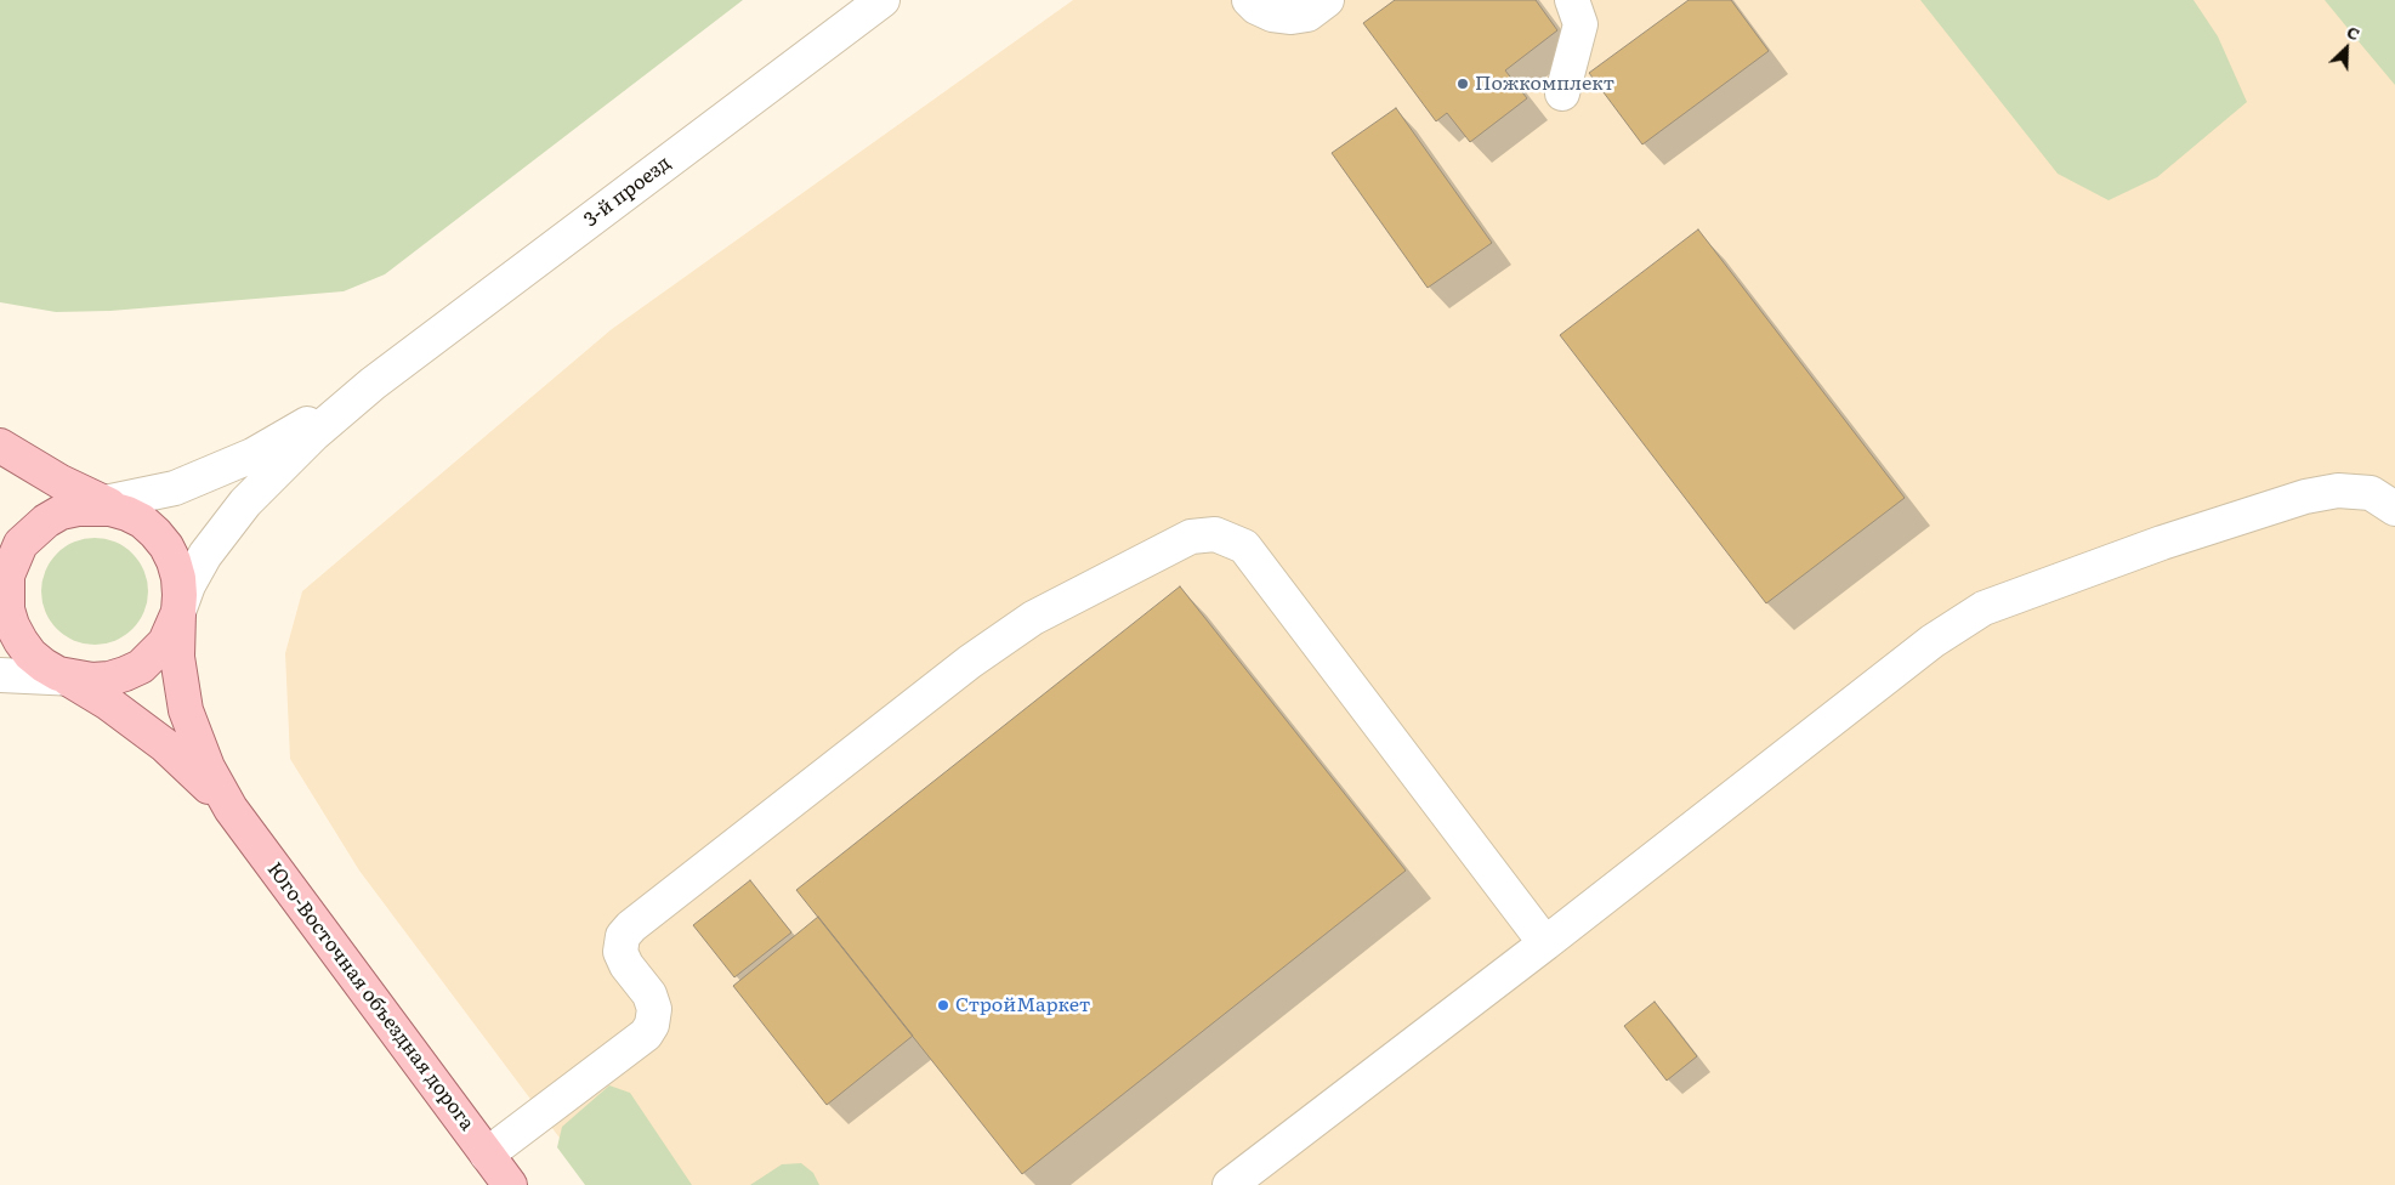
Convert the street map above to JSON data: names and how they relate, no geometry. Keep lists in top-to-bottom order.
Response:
{
  "streets": {
    "main road": ["Юго-Восточная объездная дорога"],
    "street": ["3-й проезд"]
  },
  "places": ["Пожкомплект", "СтройМаркет"],
  "north": "top right"
}
